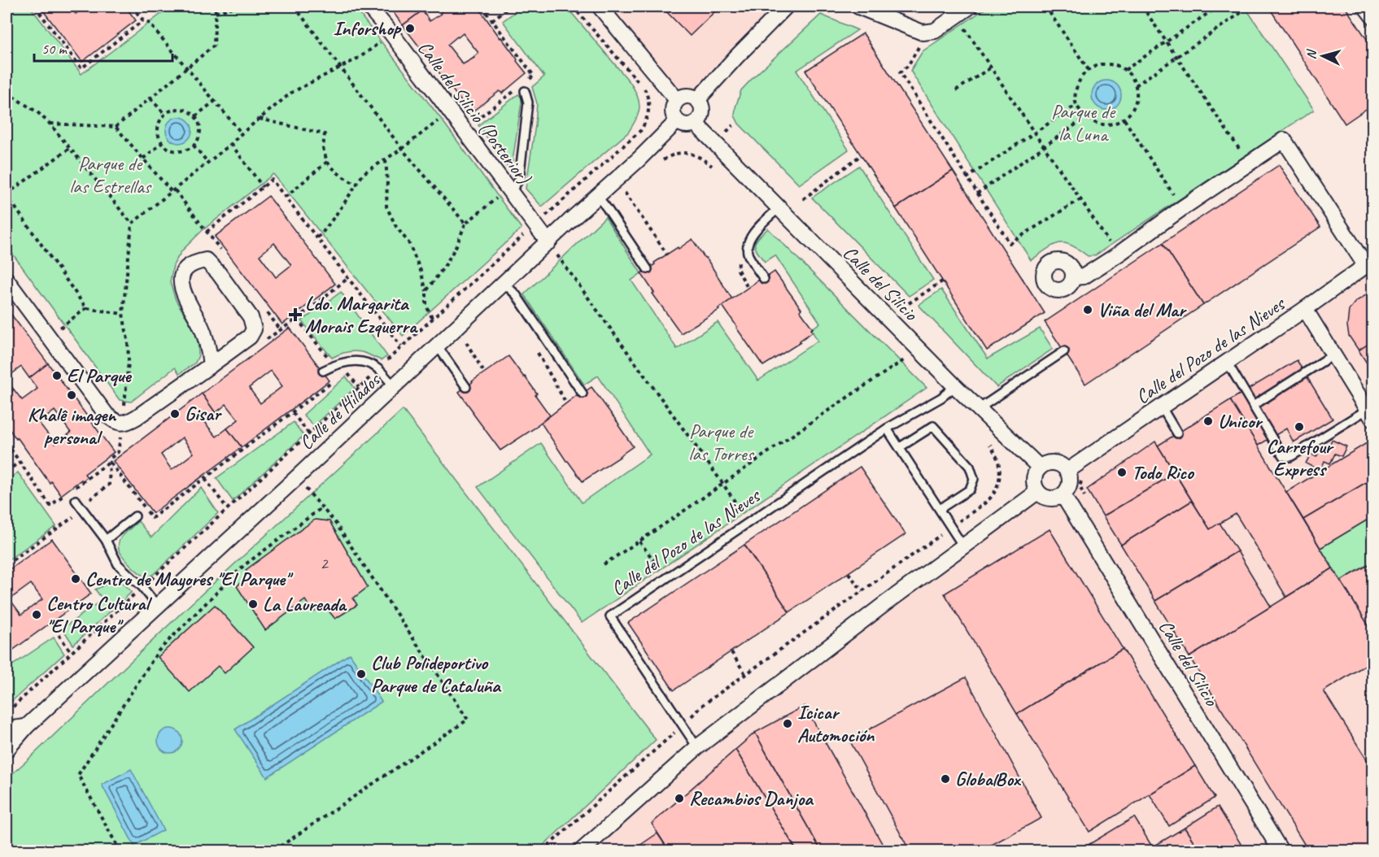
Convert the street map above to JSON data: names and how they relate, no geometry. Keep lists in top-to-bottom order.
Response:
{
  "streets": {
    "street": [
      "Calle del Silicio (Posterior)",
      "Calle del Silicio",
      "Calle del Pozo de las Nieves",
      "Calle de Hilados"
    ]
  },
  "crossings": [
    ["Calle del Silicio (Posterior)", "Calle de Hilados"],
    ["Calle del Silicio", "Calle del Pozo de las Nieves"],
    ["Calle del Silicio", "Calle de Hilados"]
  ],
  "parks": ["Parque de la Luna", "Parque de las Estrellas", "Parque de las Torres"],
  "places": {
    "other": [
      "Inforshop",
      "Viña del Mar",
      "El Parque",
      "Khalê imagen personal",
      "Gisar",
      "Unicor",
      "Carrefour Express",
      "Todo Rico",
      "Centro de Mayores \"El Parque\"",
      "La Laureada",
      "Centro Cultural \"El Parque\"",
      "Club Polideportivo Parque de Cataluña",
      "Icicar Automoción",
      "GlobalBox",
      "Recambios Danjoa"
    ],
    "health": ["Ldo. Margarita Morais Ezquerra"]
  },
  "house_numbers": ["2"],
  "scale_bar": "50 m",
  "north": "left"
}
